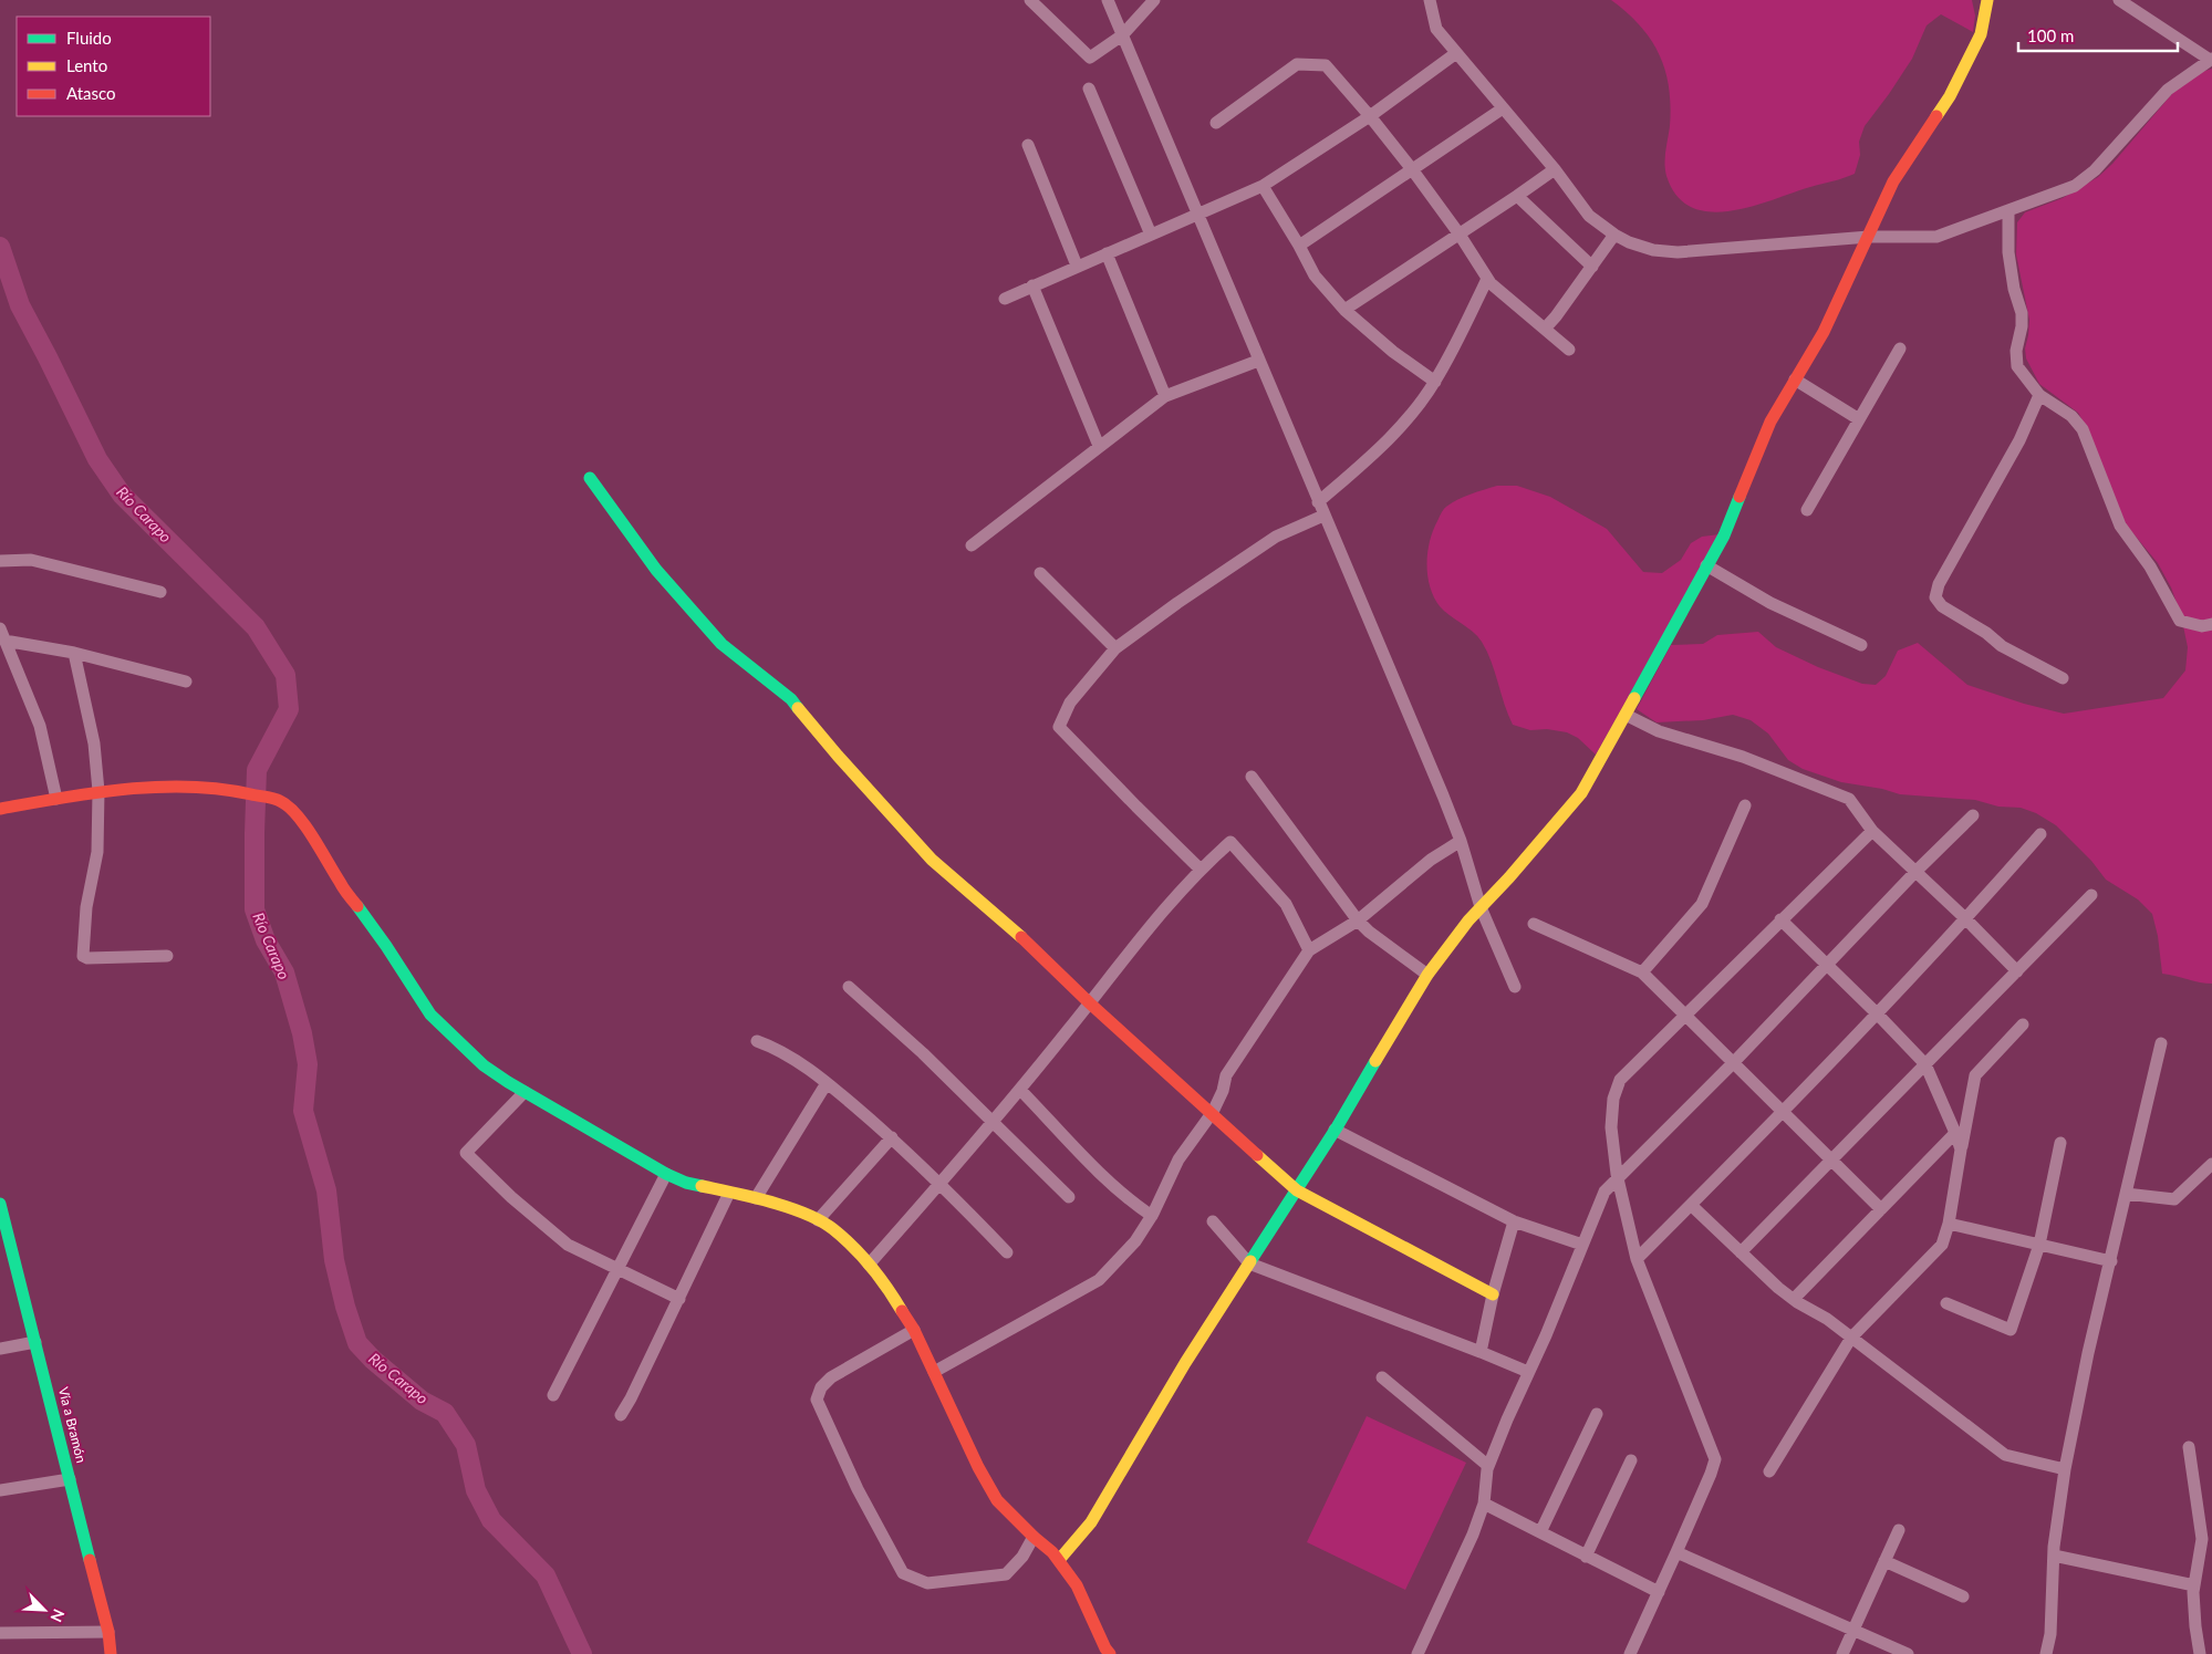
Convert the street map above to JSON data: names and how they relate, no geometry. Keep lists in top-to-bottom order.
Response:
{
  "streets": {
    "street": ["Vía a Bramón"]
  },
  "water": ["Río Carapo"],
  "legend": ["Fluido", "Lento", "Atasco"],
  "scale_bar": "100 m",
  "north": "bottom right"
}
